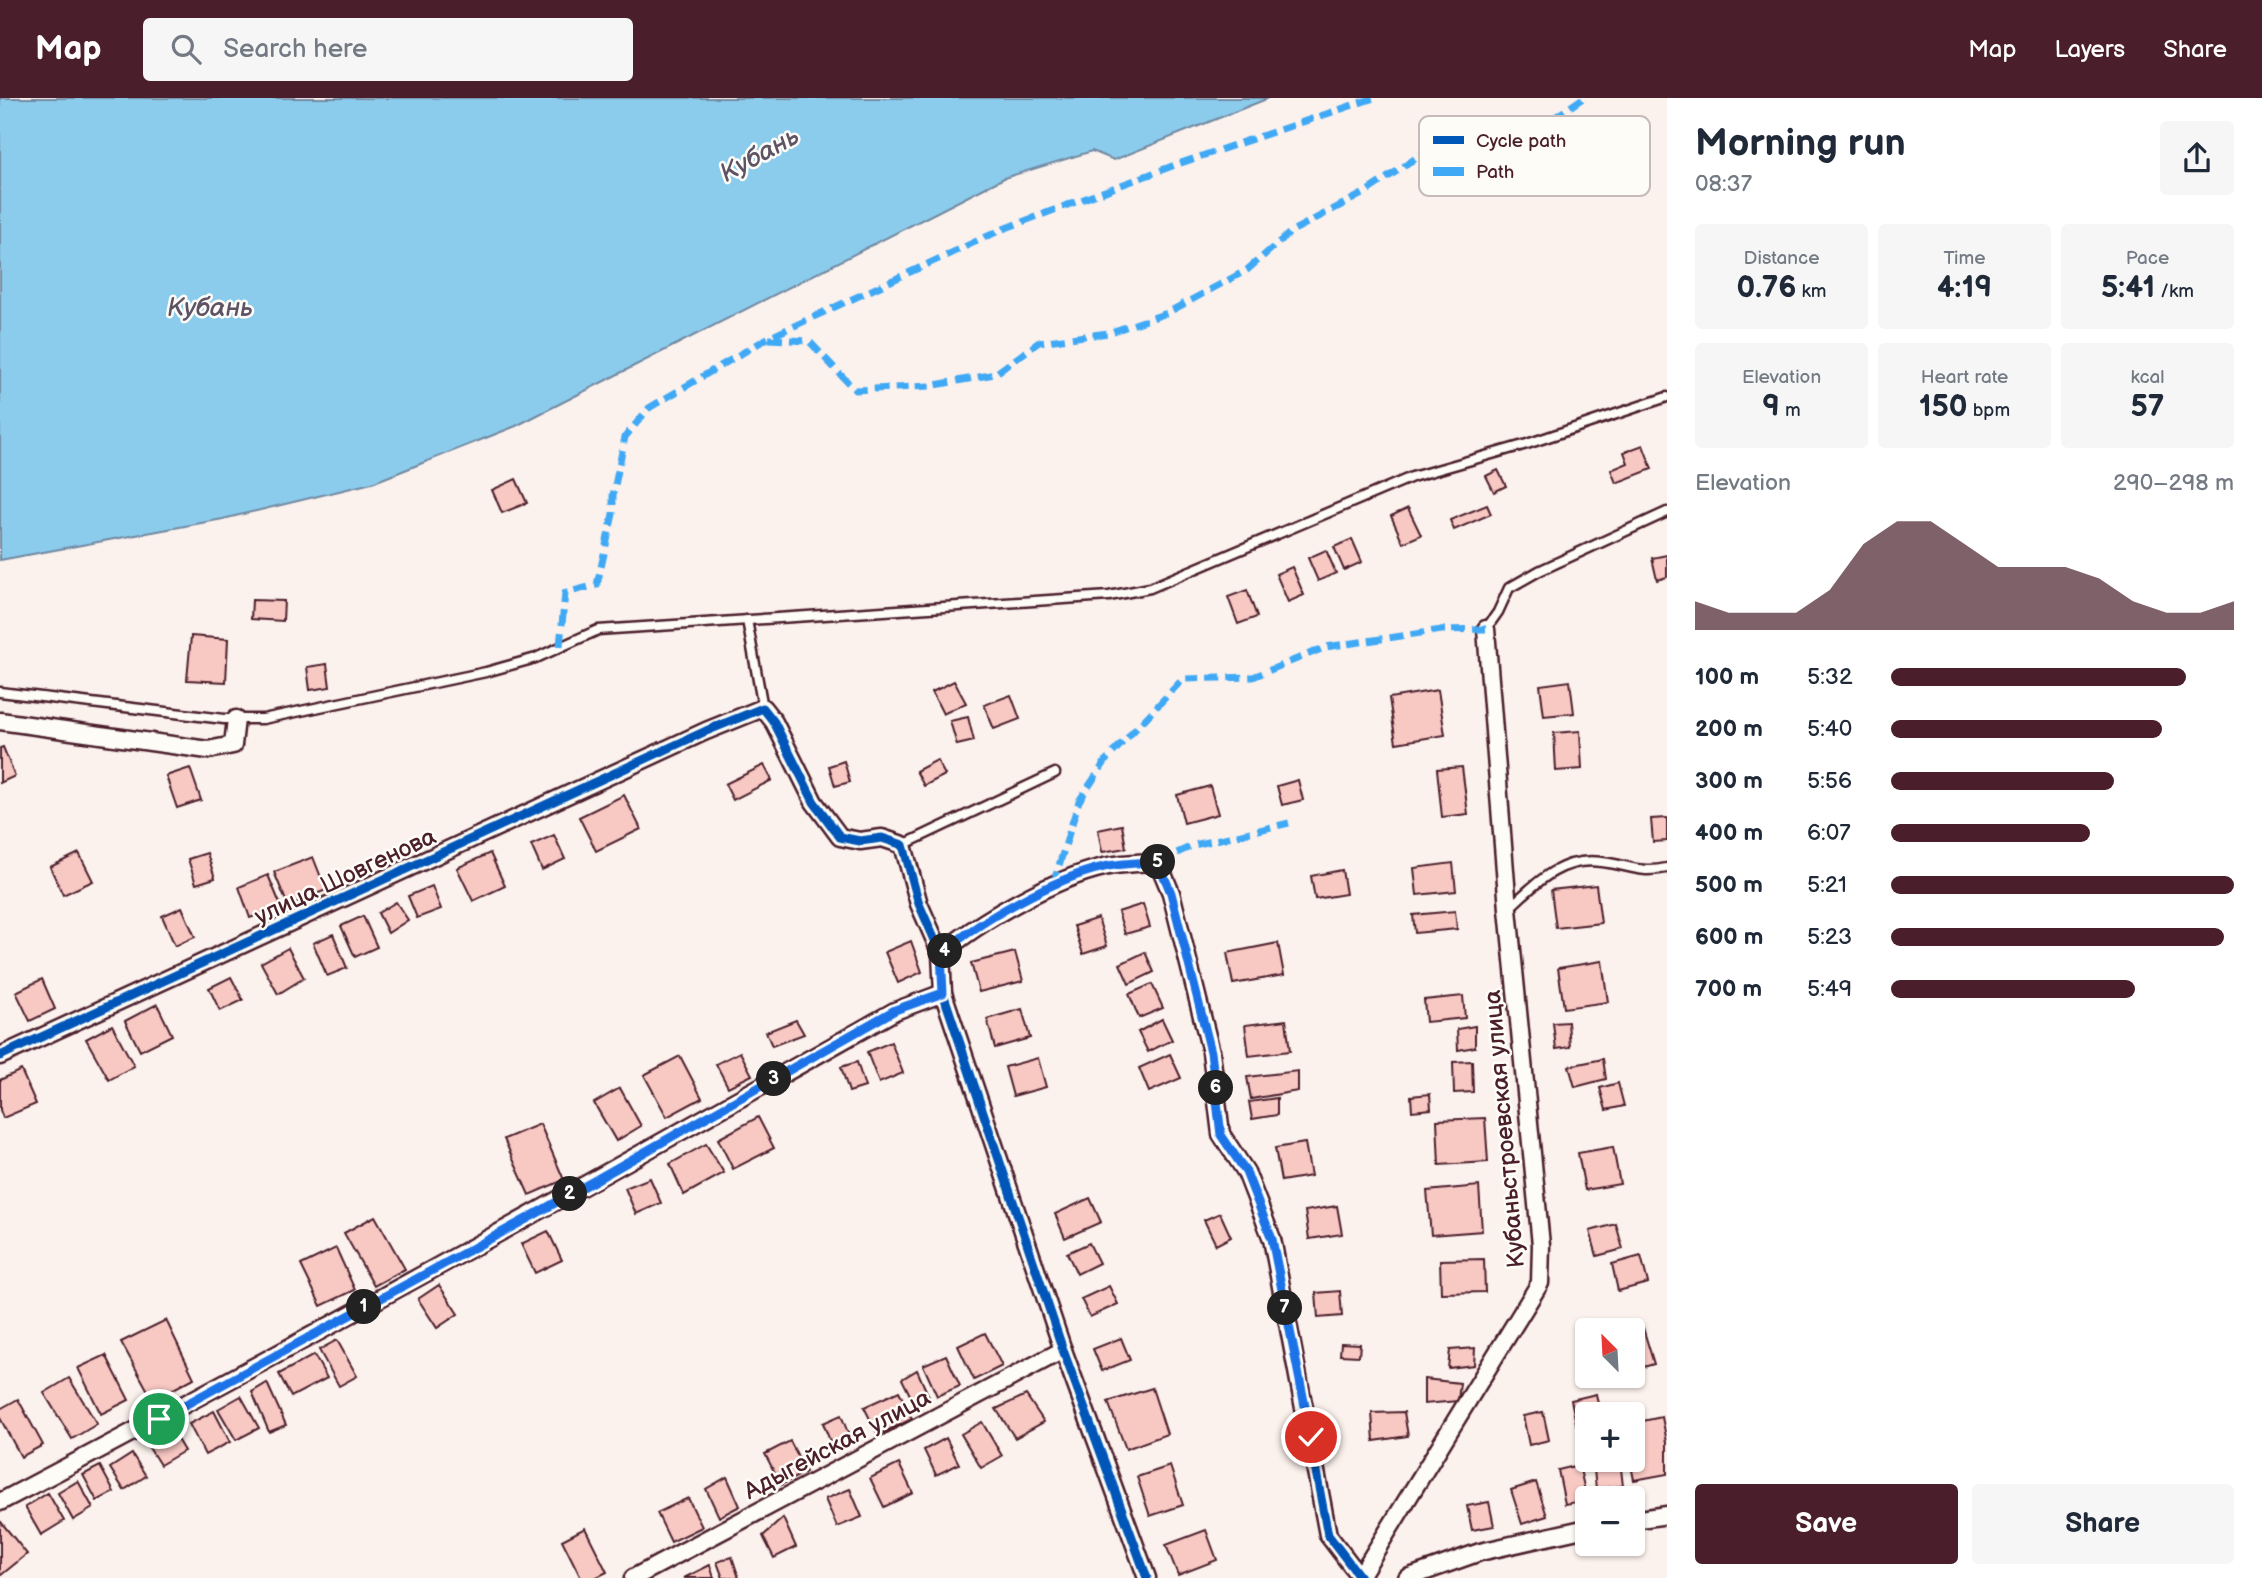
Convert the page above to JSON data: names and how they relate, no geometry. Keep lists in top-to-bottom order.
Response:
{
  "streets": {
    "street": ["улица Шовгенова", "Кубаньстроевская улица", "Адыгейская улица"]
  },
  "water": ["Кубань"],
  "legend": ["Cycle path", "Path"],
  "north": "top left",
  "page": {
    "header": "Map",
    "search": "Search here",
    "nav": ["Map", "Layers", "Share"],
    "heading": ["Morning run", "08:37"],
    "stats": [
      ["Distance", "0.76 km"],
      ["Time", "4:19"],
      ["Pace", "5:41 /km"],
      ["Elevation", "9 m"],
      ["Heart rate", "150 bpm"],
      ["kcal", "57"]
    ],
    "chart": ["Elevation", "290–298 m"],
    "list": [
      {
        "name": "100 m",
        "note": "5:32"
      },
      {
        "name": "200 m",
        "note": "5:40"
      },
      {
        "name": "300 m",
        "note": "5:56"
      },
      {
        "name": "400 m",
        "note": "6:07"
      },
      {
        "name": "500 m",
        "note": "5:21"
      },
      {
        "name": "600 m",
        "note": "5:23"
      },
      {
        "name": "700 m",
        "note": "5:49"
      }
    ],
    "pins": [
      "5",
      "4",
      "3",
      "6",
      "2",
      "1",
      "7"
    ],
    "map_buttons": ["+", "−"],
    "buttons": ["Save", "Share"]
  }
}
